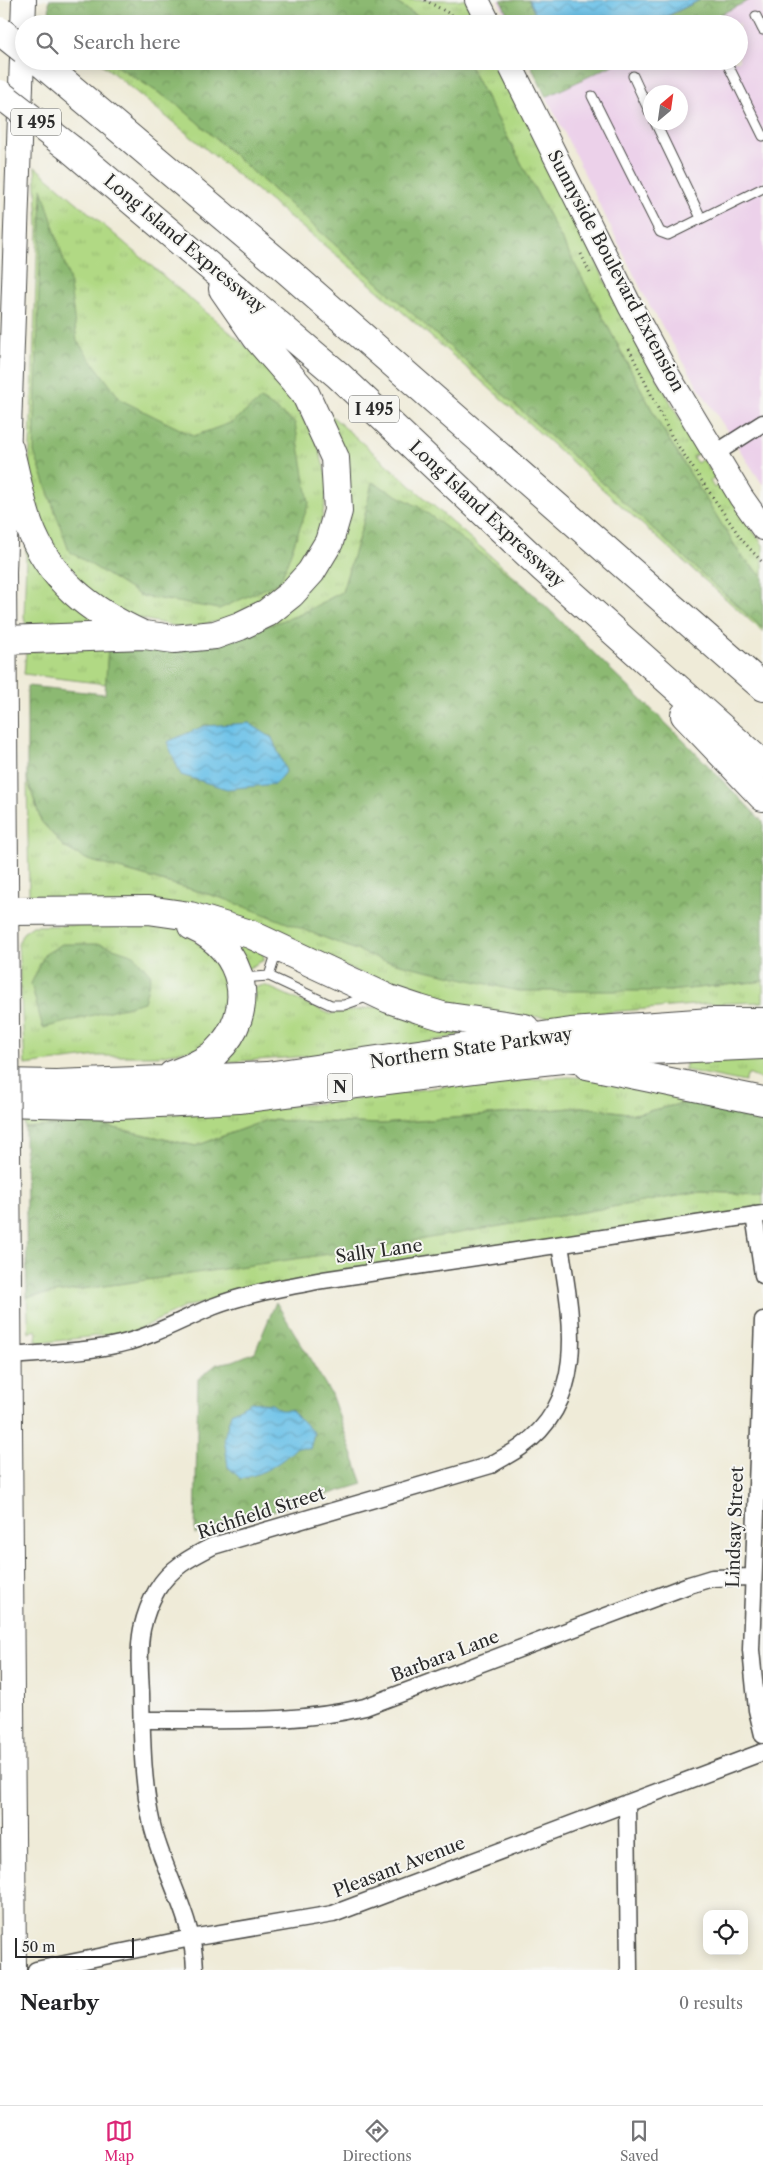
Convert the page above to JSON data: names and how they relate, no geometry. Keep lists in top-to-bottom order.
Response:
{
  "streets": {
    "highway": [
      "I 495",
      "Long Island Expressway",
      "Northern State Parkway",
      "N"
    ],
    "main road": ["Sunnyside Boulevard Extension"],
    "street": [
      "Sally Lane",
      "Richfield Street",
      "Lindsay Street",
      "Barbara Lane",
      "Pleasant Avenue"
    ]
  },
  "crossings": [
    ["Sally Lane", "Richfield Street"],
    ["Richfield Street", "Barbara Lane"],
    ["Richfield Street", "Pleasant Avenue"],
    ["Lindsay Street", "Barbara Lane"]
  ],
  "scale_bar": "50 m",
  "north": "top right",
  "page": {
    "search": "Search here",
    "scale": "50 m",
    "heading": ["Nearby", "0 results"],
    "nav": ["Map", "Directions", "Saved"]
  }
}
